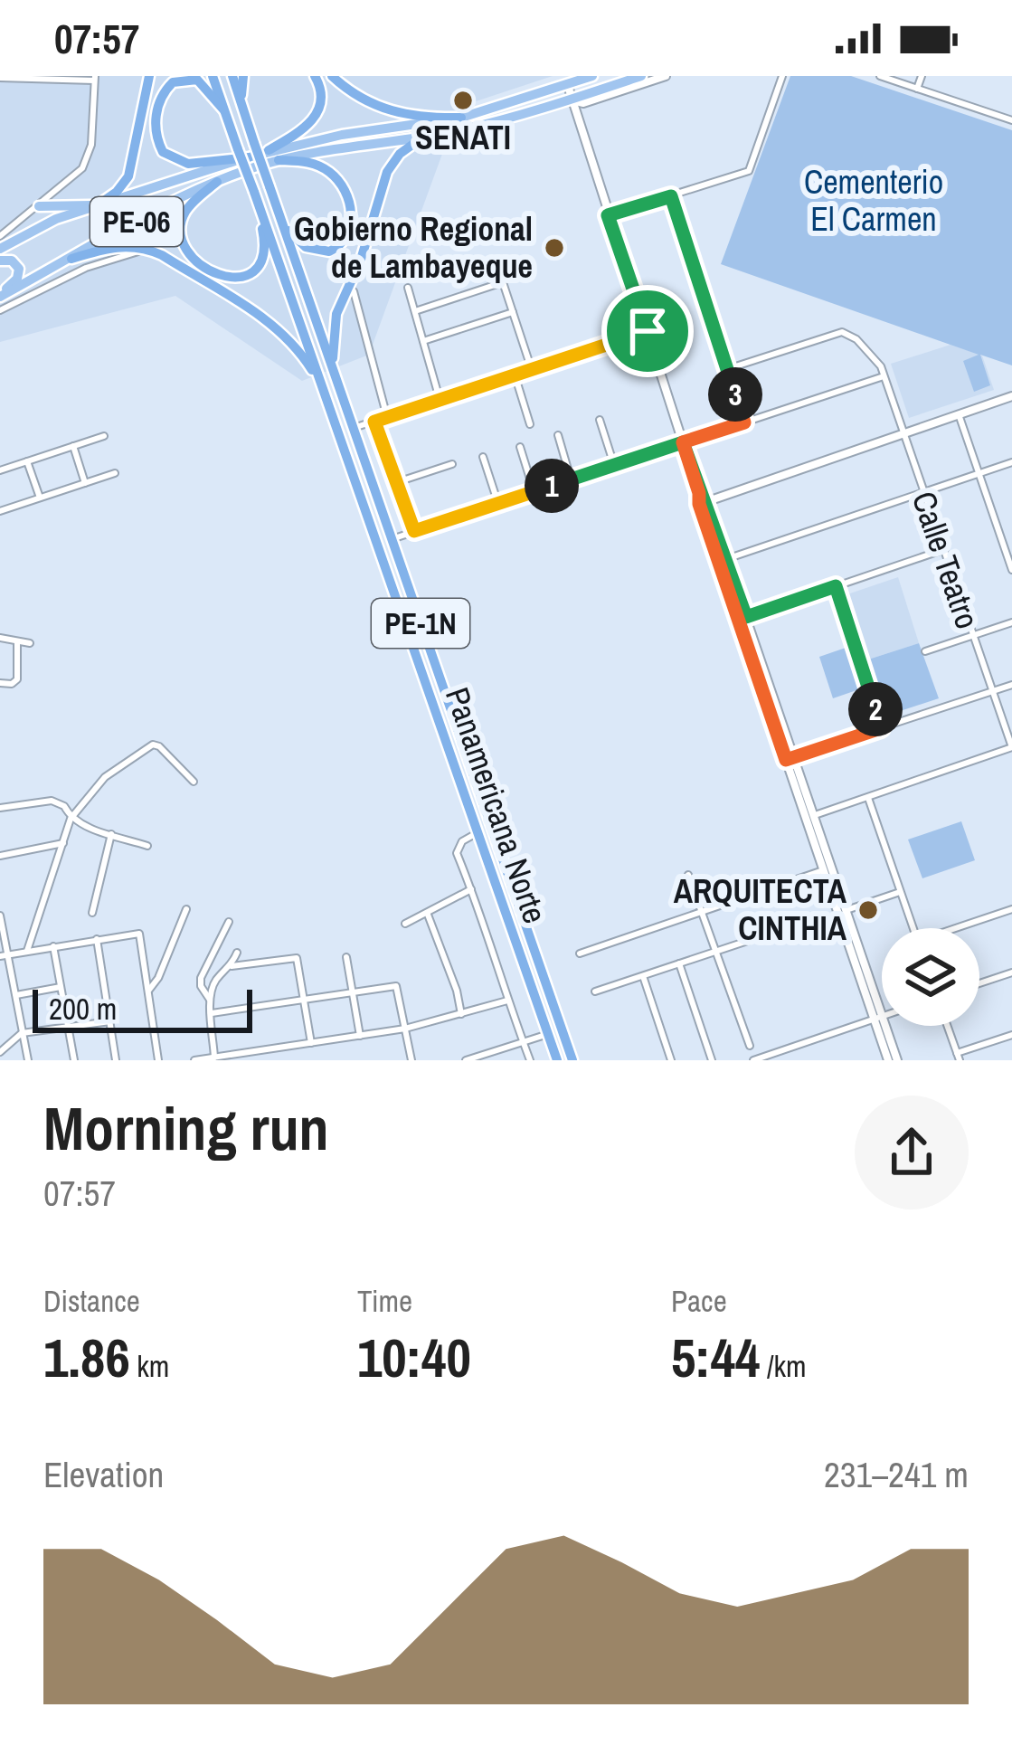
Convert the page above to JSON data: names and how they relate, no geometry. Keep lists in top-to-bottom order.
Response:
{
  "streets": {
    "highway": ["PE-1N", "Panamericana Norte"],
    "main road": ["PE-06"],
    "street": ["Calle Teatro"]
  },
  "parks": ["Cementerio El Carmen"],
  "places": ["SENATI", "Gobierno Regional de Lambayeque", "ARQUITECTA CINTHIA"],
  "scale_bar": "200 m",
  "page": {
    "status": "07:57",
    "pins": ["3", "1", "2"],
    "scale": "200 m",
    "heading": ["Morning run", "07:57"],
    "stats": [
      ["Distance", "1.86 km"],
      ["Time", "10:40"],
      ["Pace", "5:44 /km"]
    ],
    "chart": ["Elevation", "231–241 m"]
  }
}
